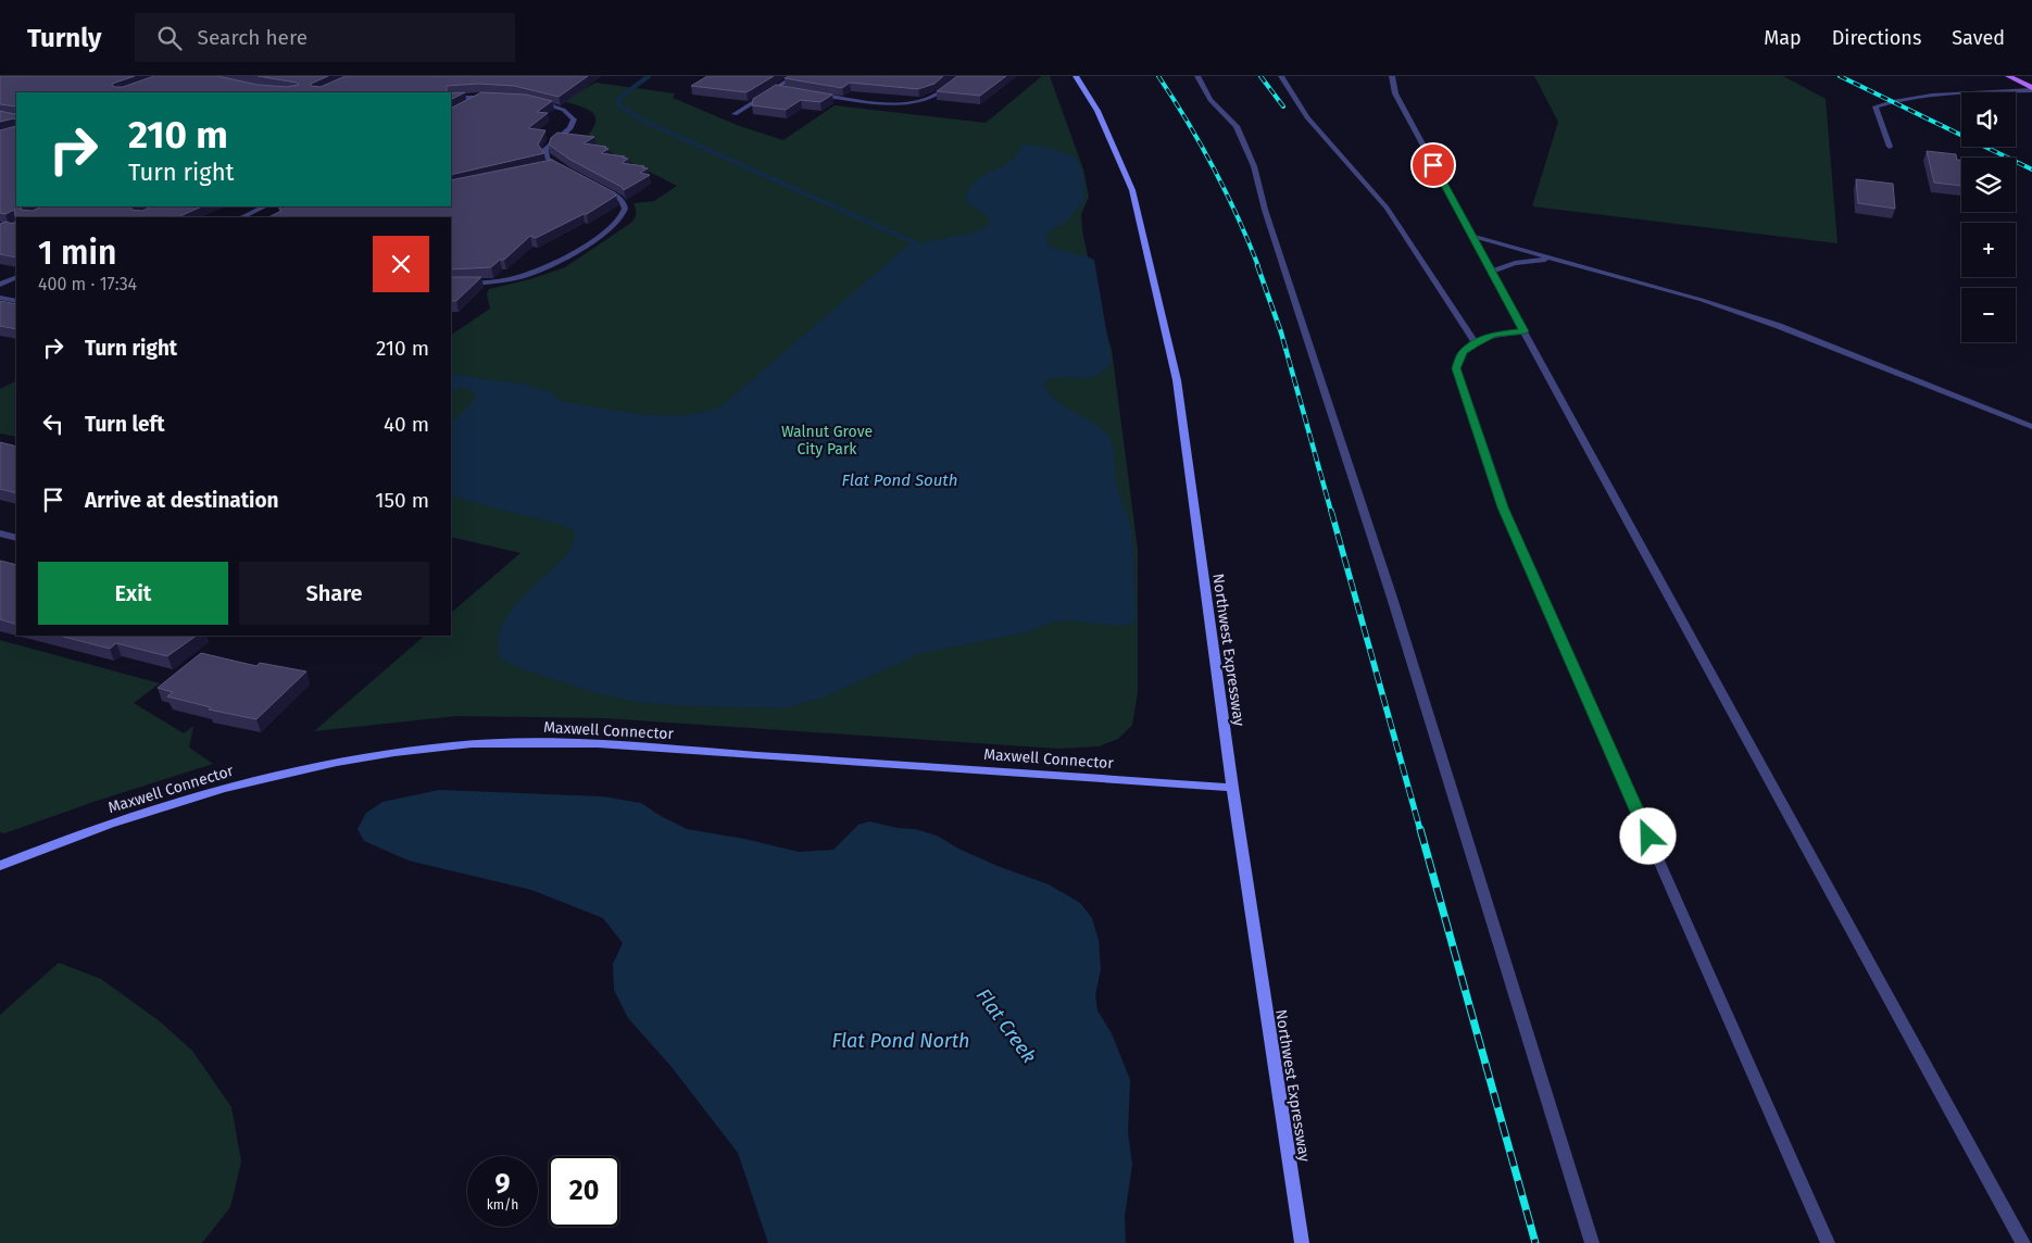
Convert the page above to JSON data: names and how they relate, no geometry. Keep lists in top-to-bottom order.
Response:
{
  "streets": {
    "main road": ["Northwest Expressway", "Maxwell Connector"]
  },
  "crossings": [
    ["Northwest Expressway", "Maxwell Connector"]
  ],
  "water": ["Flat Pond South", "Flat Creek", "Flat Pond North"],
  "parks": ["Walnut Grove City Park"],
  "page": {
    "header": "Turnly",
    "search": "Search here",
    "nav": ["Map", "Directions", "Saved"],
    "map_buttons": ["+", "−"],
    "turn": ["210 m", "Turn right"],
    "heading": ["1 min", "400 m · 17:34"],
    "list": [
      {
        "name": "Turn right",
        "value": "210 m"
      },
      {
        "name": "Turn left",
        "value": "40 m"
      },
      {
        "name": "Arrive at destination",
        "value": "150 m"
      }
    ],
    "buttons": ["Exit", "Share"],
    "speed": "9 km/h",
    "limit": "20"
  }
}
